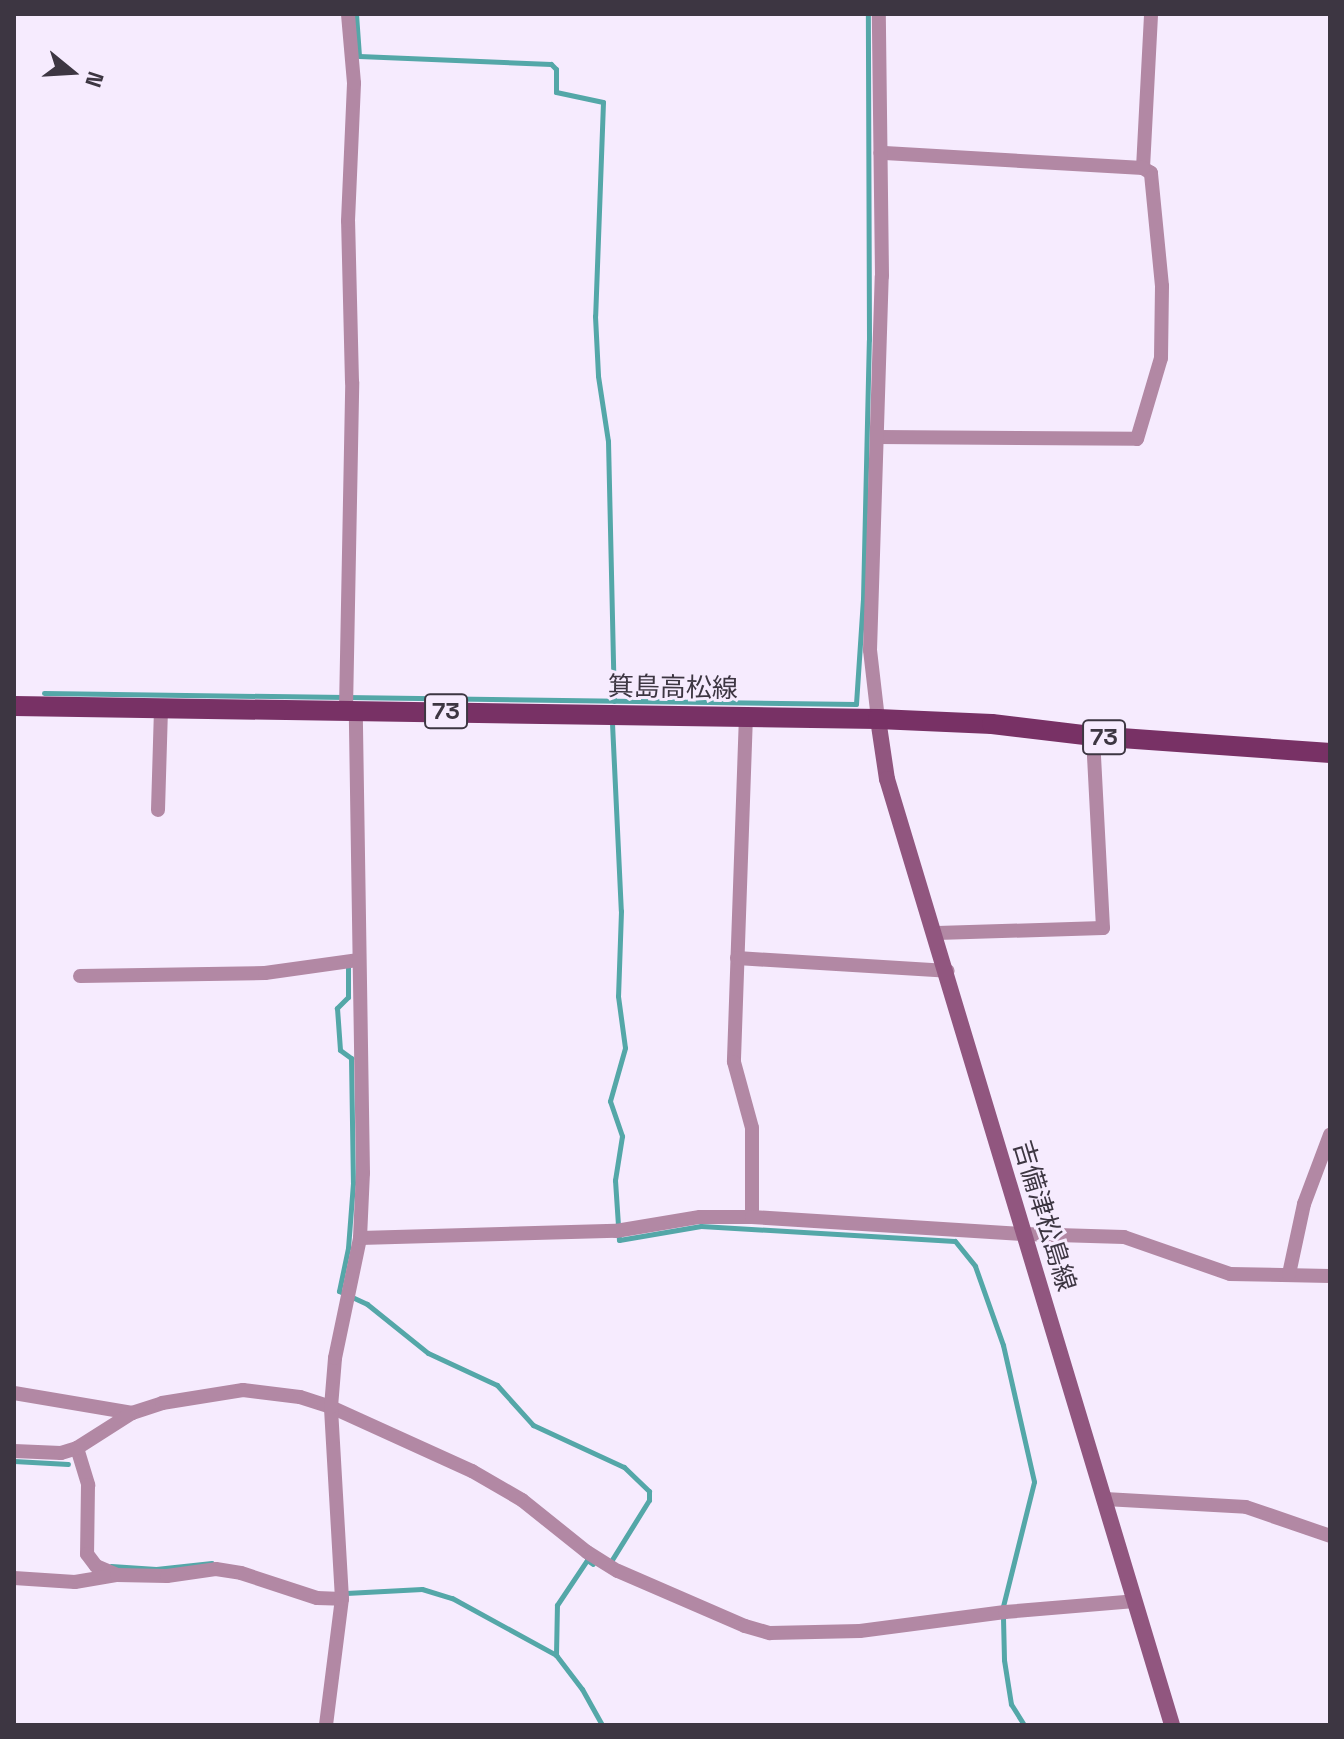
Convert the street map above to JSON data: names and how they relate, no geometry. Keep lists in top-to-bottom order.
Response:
{
  "streets": {
    "main road": ["箕島高松線", "73", "吉備津松島線"]
  },
  "crossings": [
    ["箕島高松線", "吉備津松島線"]
  ],
  "north": "right"
}
